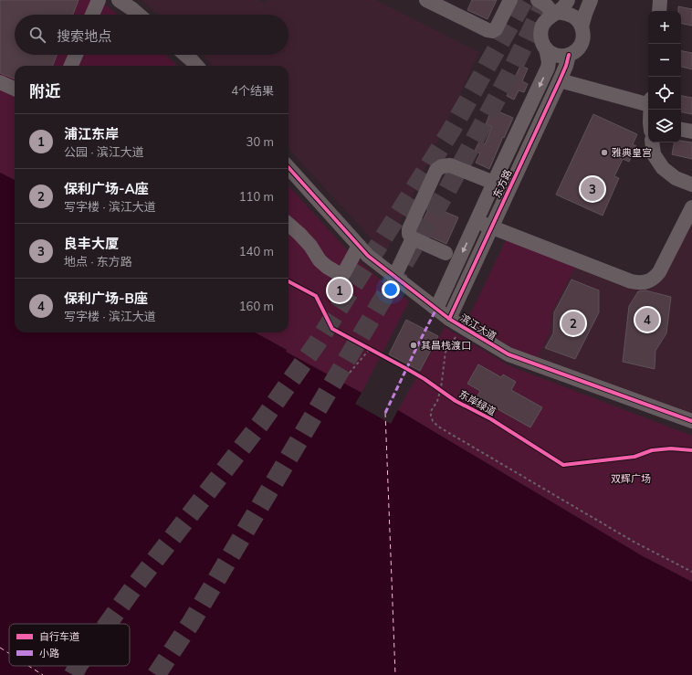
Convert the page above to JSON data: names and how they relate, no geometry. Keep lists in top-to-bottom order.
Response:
{
  "streets": {
    "street": ["东方路", "滨江大道"],
    "cycle path": ["东岸绿道"]
  },
  "crossings": [
    ["东方路", "滨江大道"]
  ],
  "parks": ["双辉广场"],
  "places": ["雅典皇宫", "其昌栈渡口"],
  "legend": ["自行车道", "小路"],
  "page": {
    "map_buttons": ["+", "−"],
    "search": "搜索地点",
    "heading": ["附近", "4个结果"],
    "list": [
      {
        "mark": "1",
        "name": "浦江东岸",
        "note": "公园 · 滨江大道",
        "value": "30 m"
      },
      {
        "mark": "2",
        "name": "保利广场-A座",
        "note": "写字楼 · 滨江大道",
        "value": "110 m"
      },
      {
        "mark": "3",
        "name": "良丰大厦",
        "note": "地点 · 东方路",
        "value": "140 m"
      },
      {
        "mark": "4",
        "name": "保利广场-B座",
        "note": "写字楼 · 滨江大道",
        "value": "160 m"
      }
    ],
    "pins": [
      "3",
      "1",
      "4",
      "2"
    ]
  }
}
